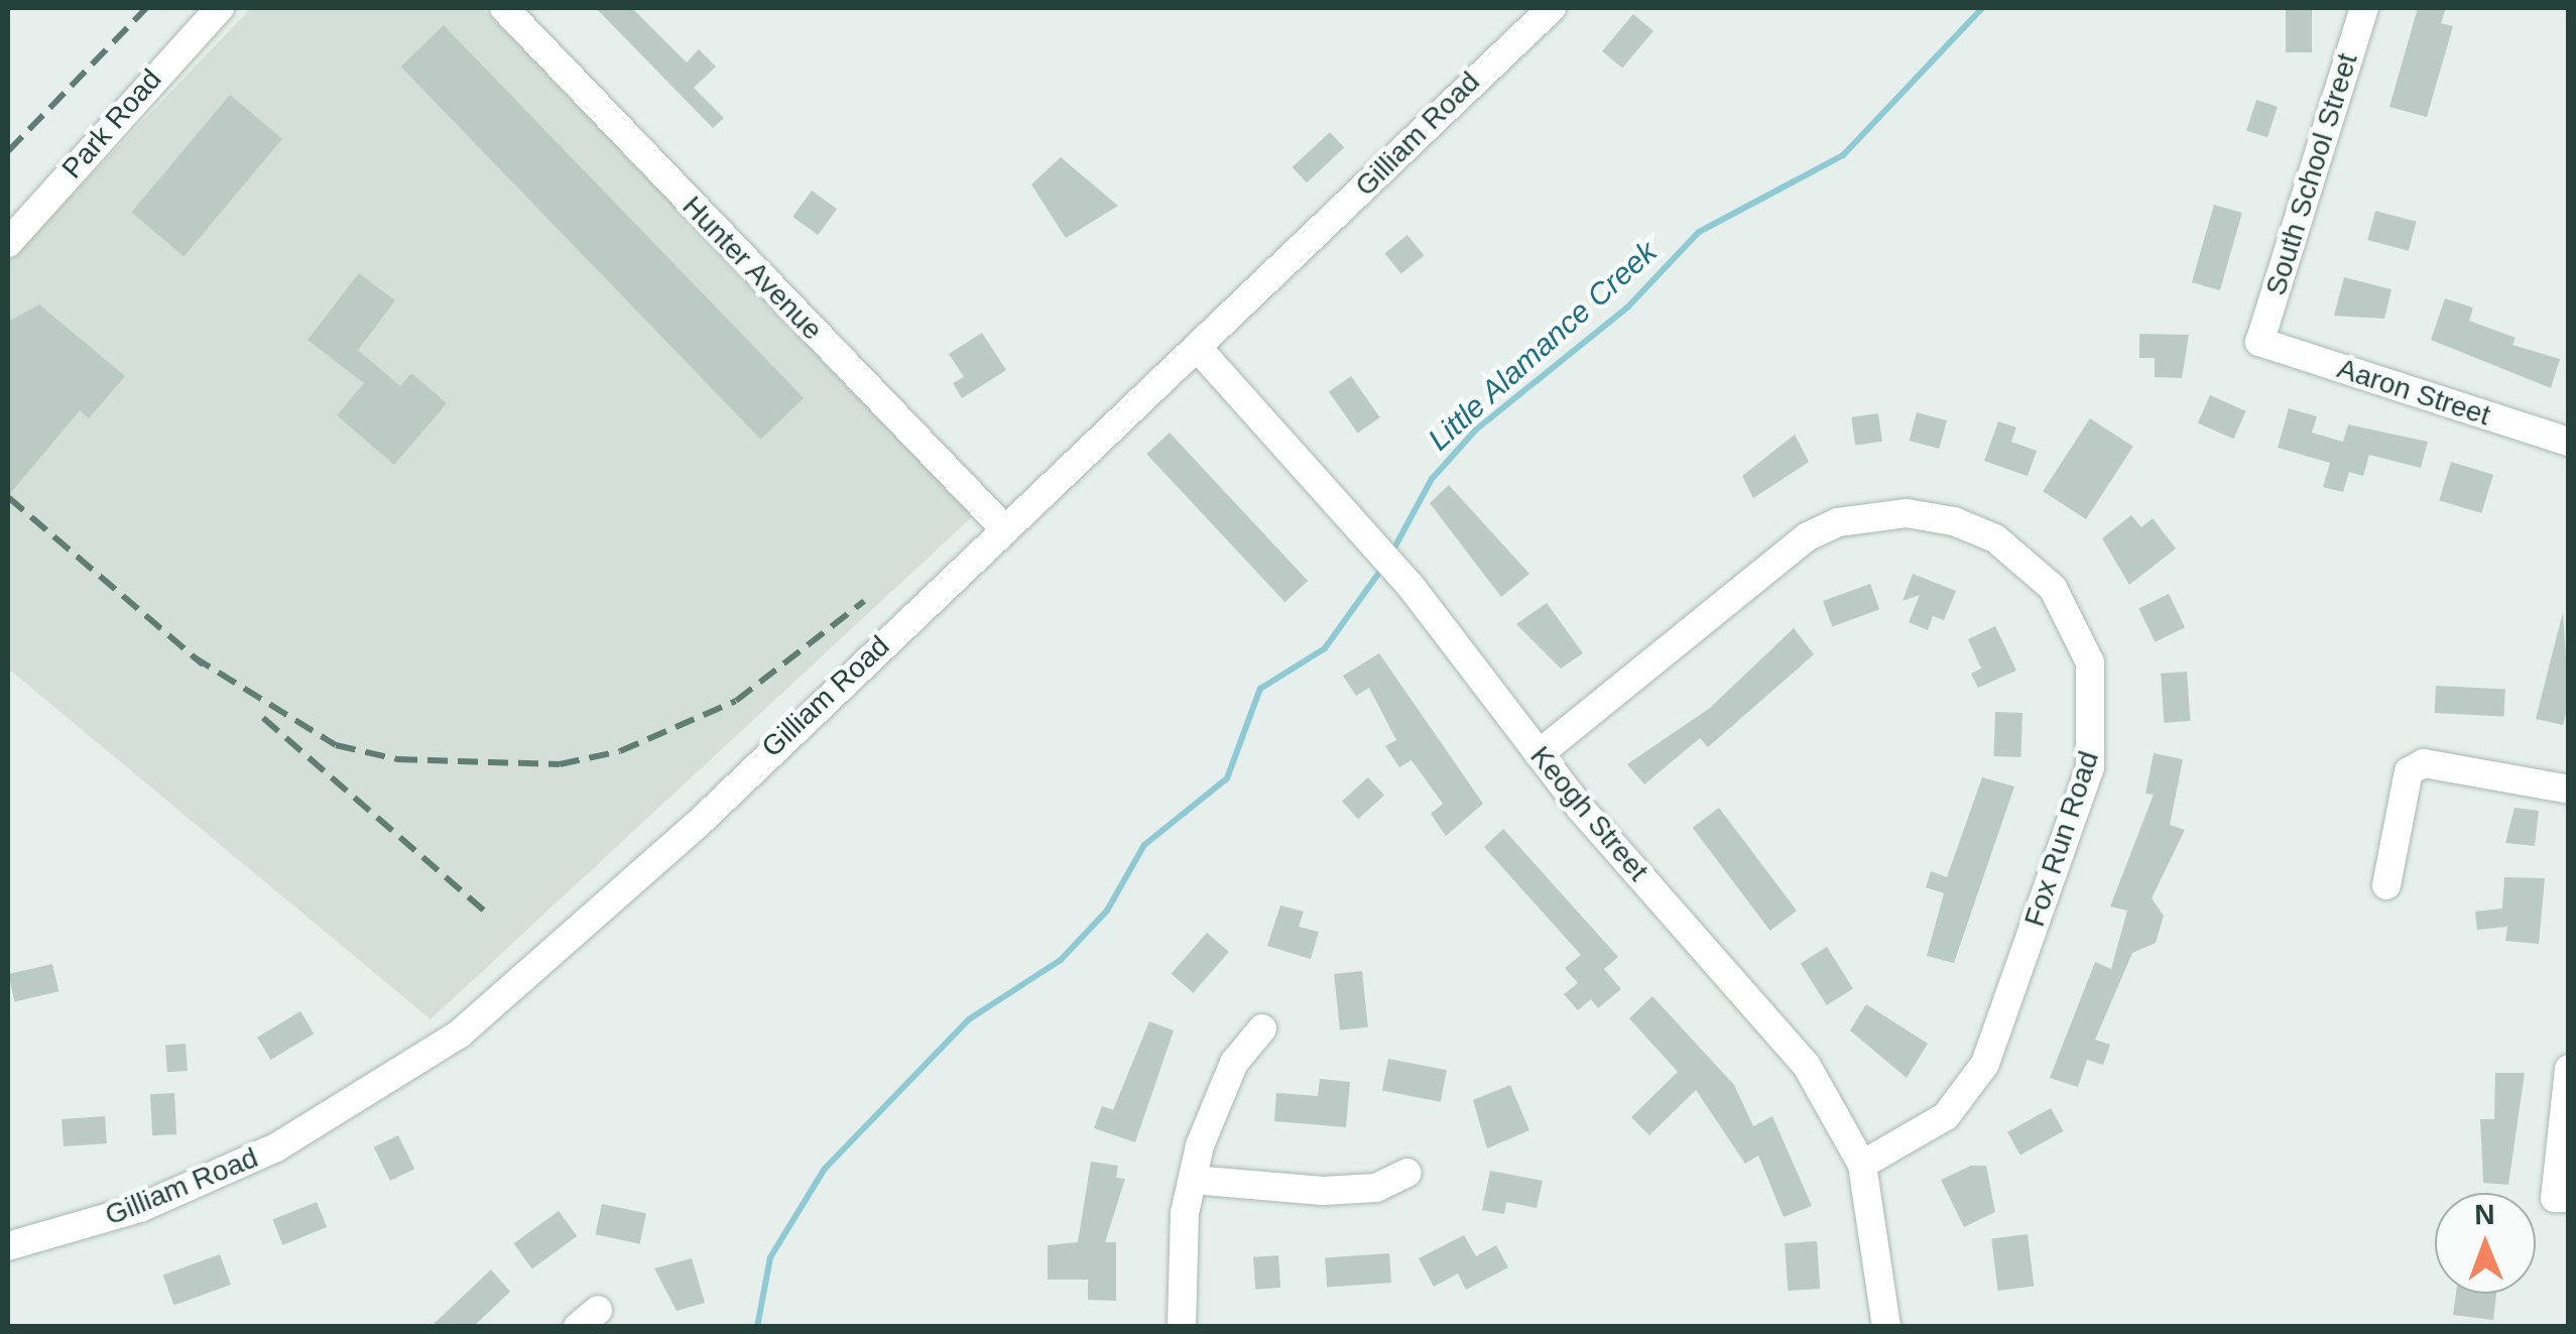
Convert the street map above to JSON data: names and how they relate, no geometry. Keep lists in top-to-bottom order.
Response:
{
  "streets": {
    "street": [
      "Park Road",
      "Gilliam Road",
      "South School Street",
      "Hunter Avenue",
      "Aaron Street",
      "Keogh Street",
      "Fox Run Road"
    ]
  },
  "crossings": [
    ["Gilliam Road", "Hunter Avenue"],
    ["Gilliam Road", "Keogh Street"],
    ["South School Street", "Aaron Street"],
    ["Keogh Street", "Fox Run Road"]
  ],
  "water": ["Little Alamance Creek"],
  "north": "top"
}
